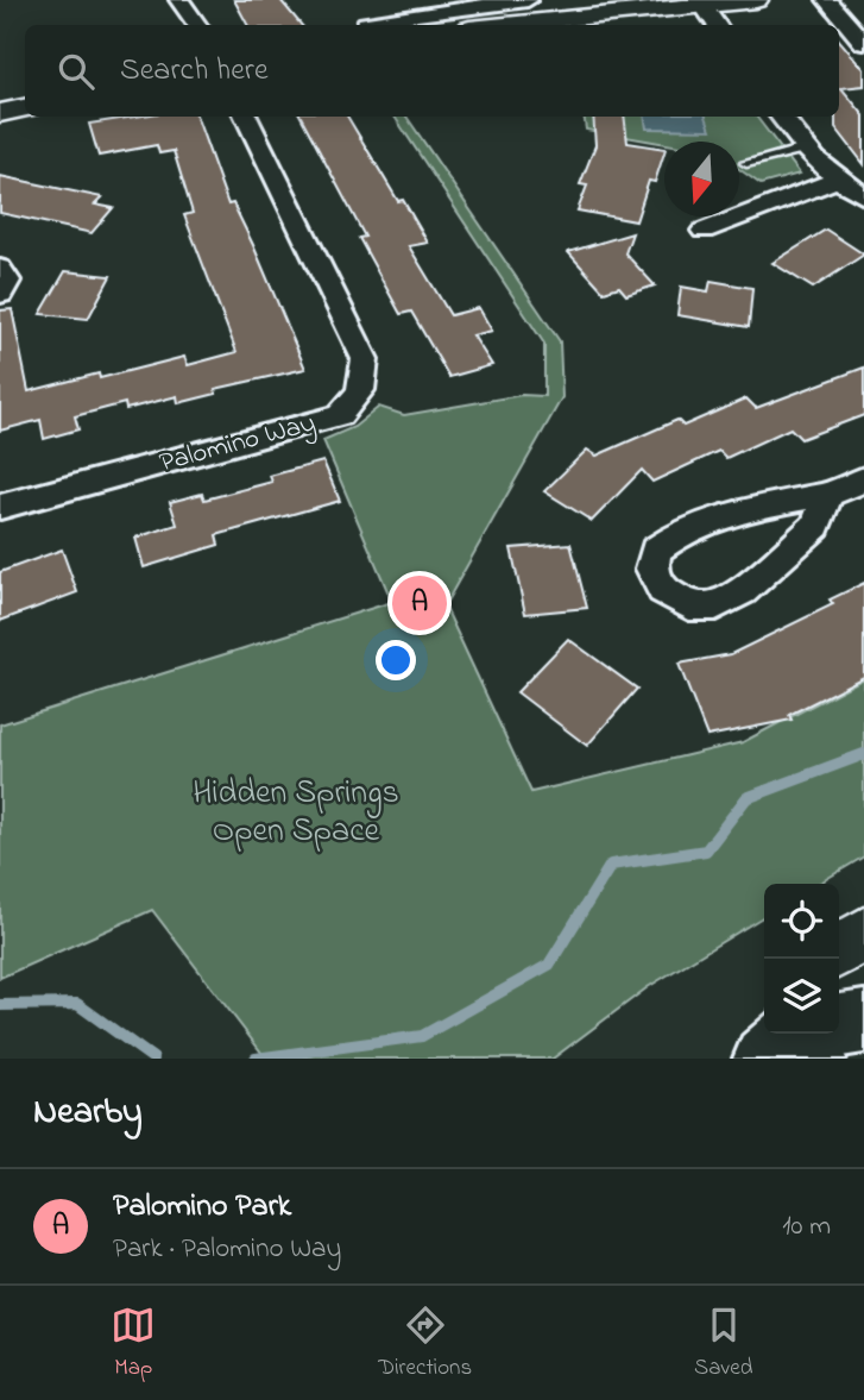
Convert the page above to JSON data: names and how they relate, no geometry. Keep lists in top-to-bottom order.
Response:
{
  "streets": {
    "street": ["Palomino Way"]
  },
  "parks": ["Hidden Springs Open Space"],
  "north": "bottom",
  "page": {
    "search": "Search here",
    "pins": "A",
    "heading": "Nearby",
    "list": [
      {
        "mark": "A",
        "name": "Palomino Park",
        "note": "Park · Palomino Way",
        "value": "10 m"
      }
    ],
    "nav": ["Map", "Directions", "Saved"]
  }
}
